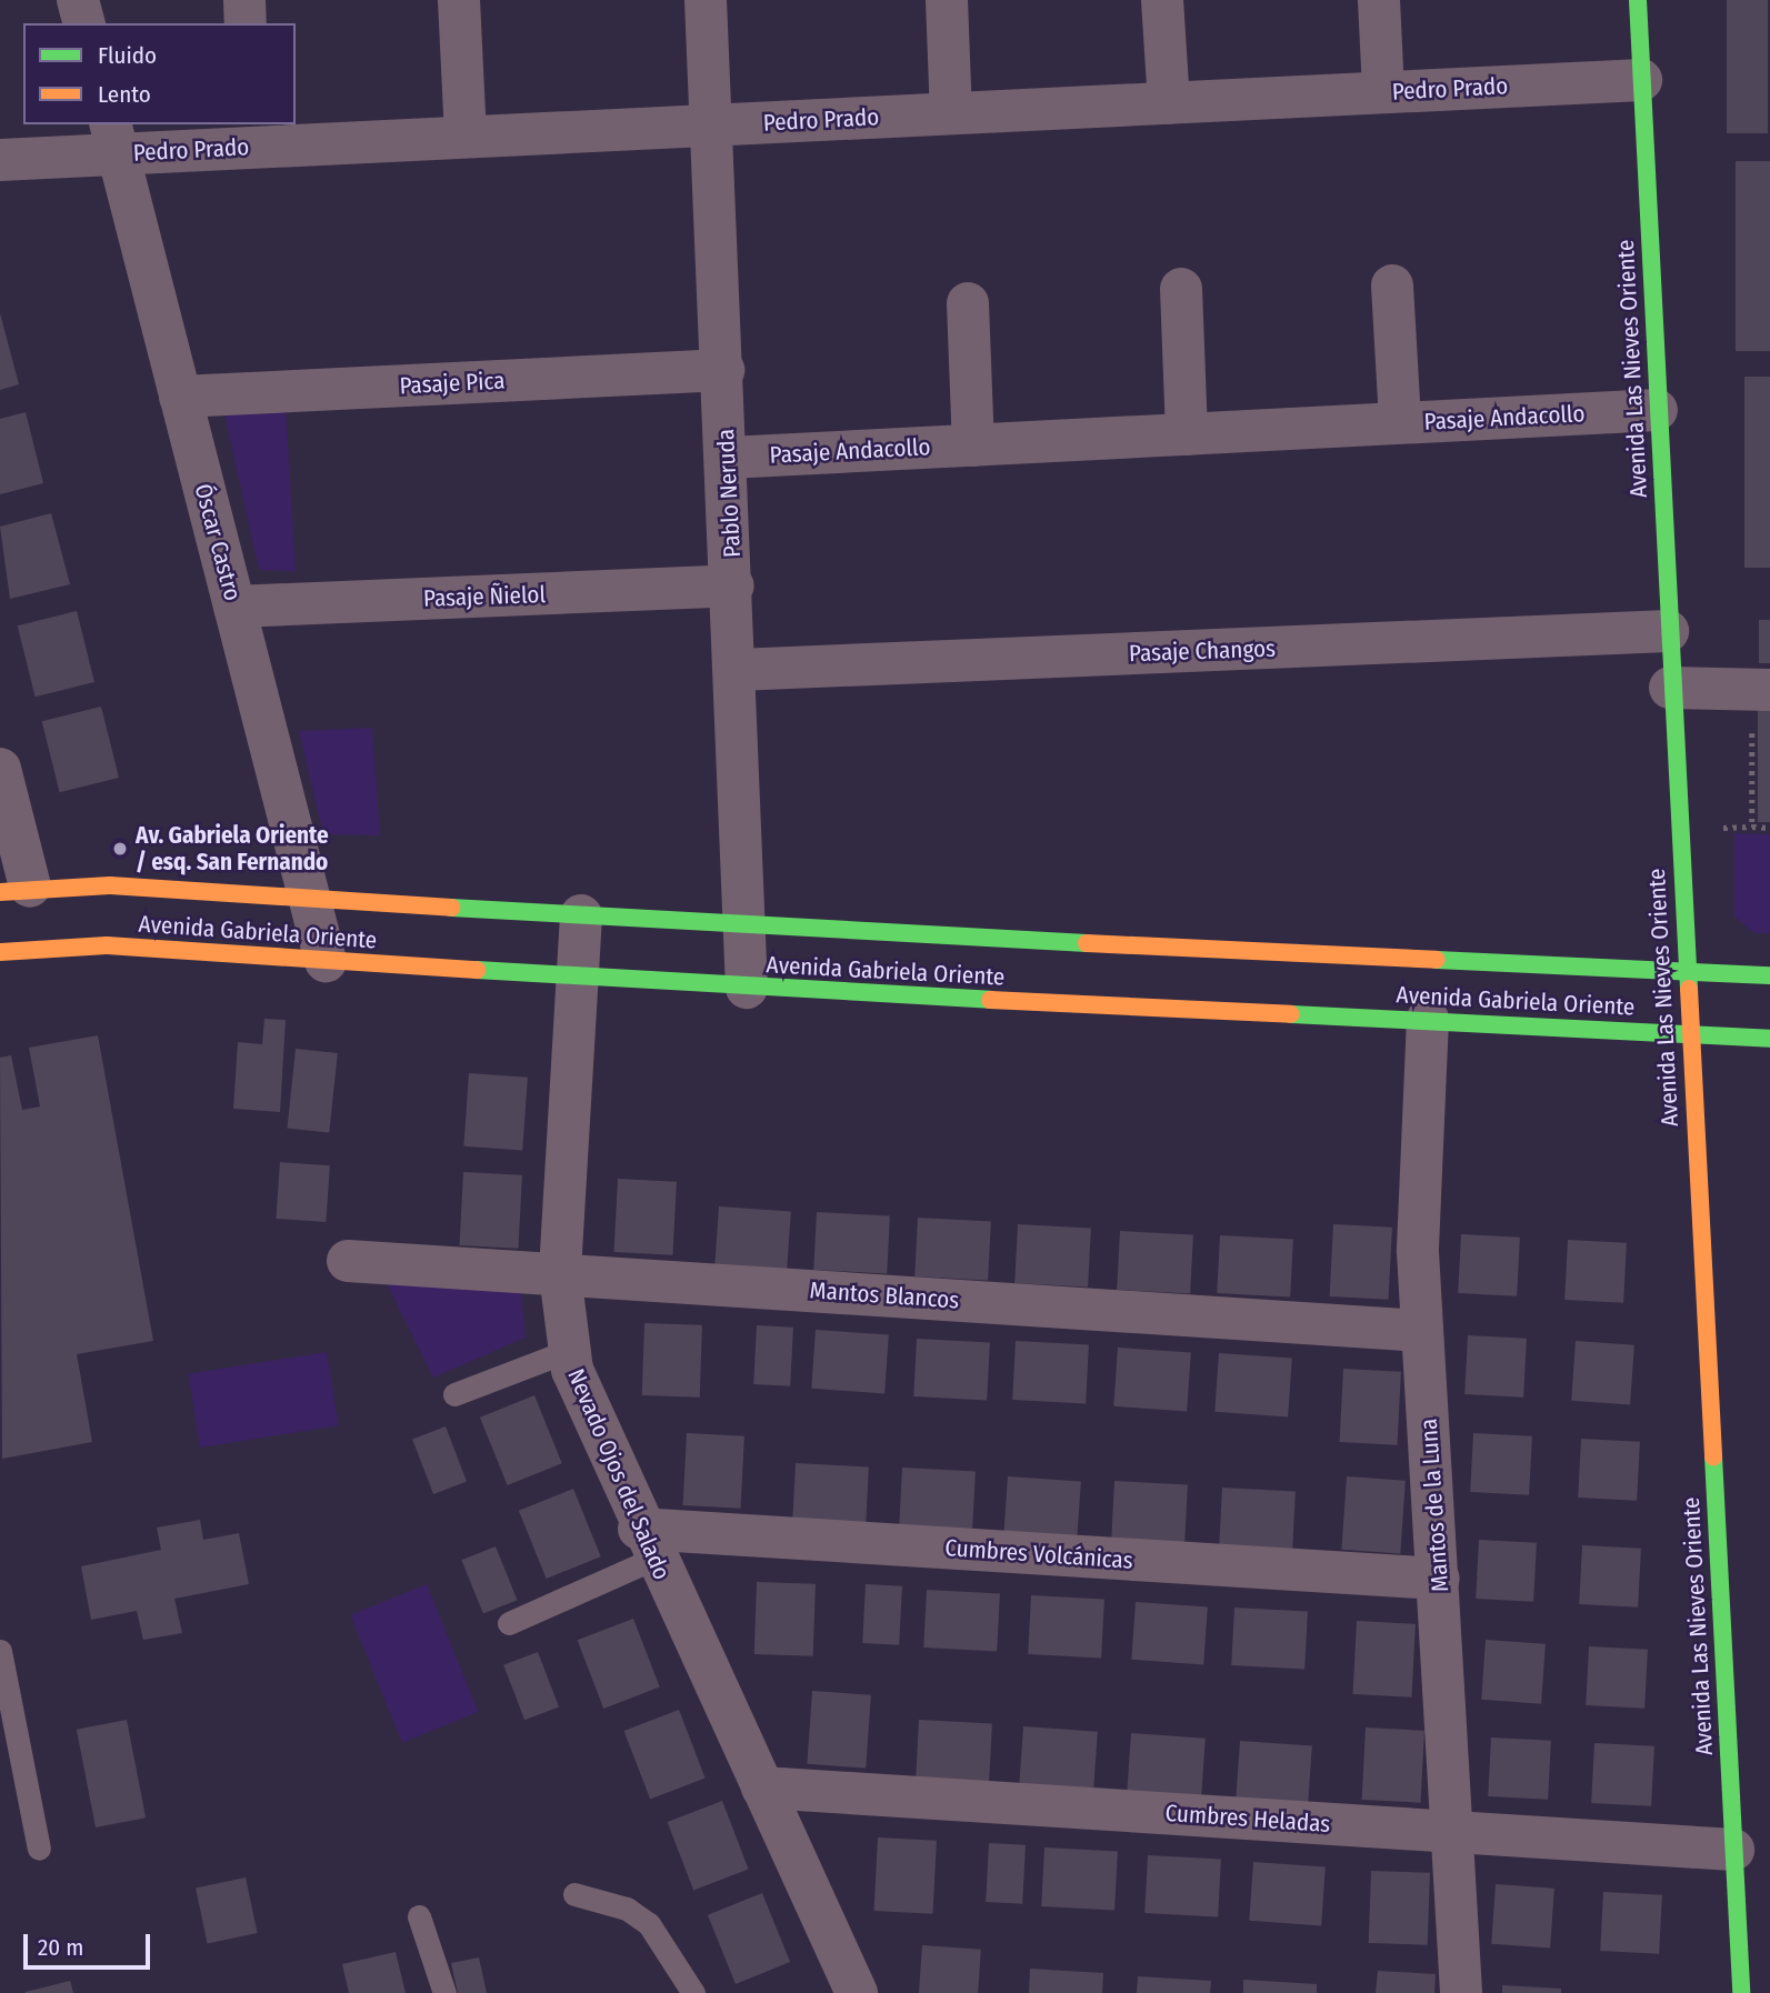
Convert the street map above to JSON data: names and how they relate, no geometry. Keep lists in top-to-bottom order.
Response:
{
  "streets": {
    "main road": ["Avenida Las Nieves Oriente", "Avenida Gabriela Oriente"],
    "street": [
      "Pedro Prado",
      "Pasaje Pica",
      "Pasaje Andacollo",
      "Pablo Neruda",
      "Óscar Castro",
      "Pasaje Ñielol",
      "Pasaje Changos",
      "Mantos Blancos",
      "Nevado Ojos del Salado",
      "Mantos de la Luna",
      "Cumbres Volcánicas",
      "Cumbres Heladas"
    ]
  },
  "crossings": [
    ["Pedro Prado", "Avenida Las Nieves Oriente"],
    ["Pedro Prado", "Pablo Neruda"],
    ["Pedro Prado", "Óscar Castro"],
    ["Avenida Las Nieves Oriente", "Pasaje Andacollo"],
    ["Avenida Las Nieves Oriente", "Pasaje Changos"],
    ["Avenida Las Nieves Oriente", "Avenida Gabriela Oriente"],
    ["Avenida Las Nieves Oriente", "Cumbres Heladas"],
    ["Pasaje Pica", "Pablo Neruda"],
    ["Pasaje Pica", "Óscar Castro"],
    ["Pasaje Andacollo", "Pablo Neruda"],
    ["Pablo Neruda", "Pasaje Ñielol"],
    ["Pablo Neruda", "Pasaje Changos"],
    ["Pablo Neruda", "Avenida Gabriela Oriente"],
    ["Óscar Castro", "Pasaje Ñielol"],
    ["Óscar Castro", "Avenida Gabriela Oriente"],
    ["Avenida Gabriela Oriente", "Nevado Ojos del Salado"],
    ["Avenida Gabriela Oriente", "Mantos de la Luna"],
    ["Mantos Blancos", "Nevado Ojos del Salado"],
    ["Mantos Blancos", "Mantos de la Luna"],
    ["Nevado Ojos del Salado", "Cumbres Volcánicas"],
    ["Nevado Ojos del Salado", "Cumbres Heladas"],
    ["Mantos de la Luna", "Cumbres Volcánicas"],
    ["Mantos de la Luna", "Cumbres Heladas"]
  ],
  "places": ["Av. Gabriela Oriente / esq. San Fernando"],
  "legend": ["Fluido", "Lento"],
  "scale_bar": "20 m"
}
